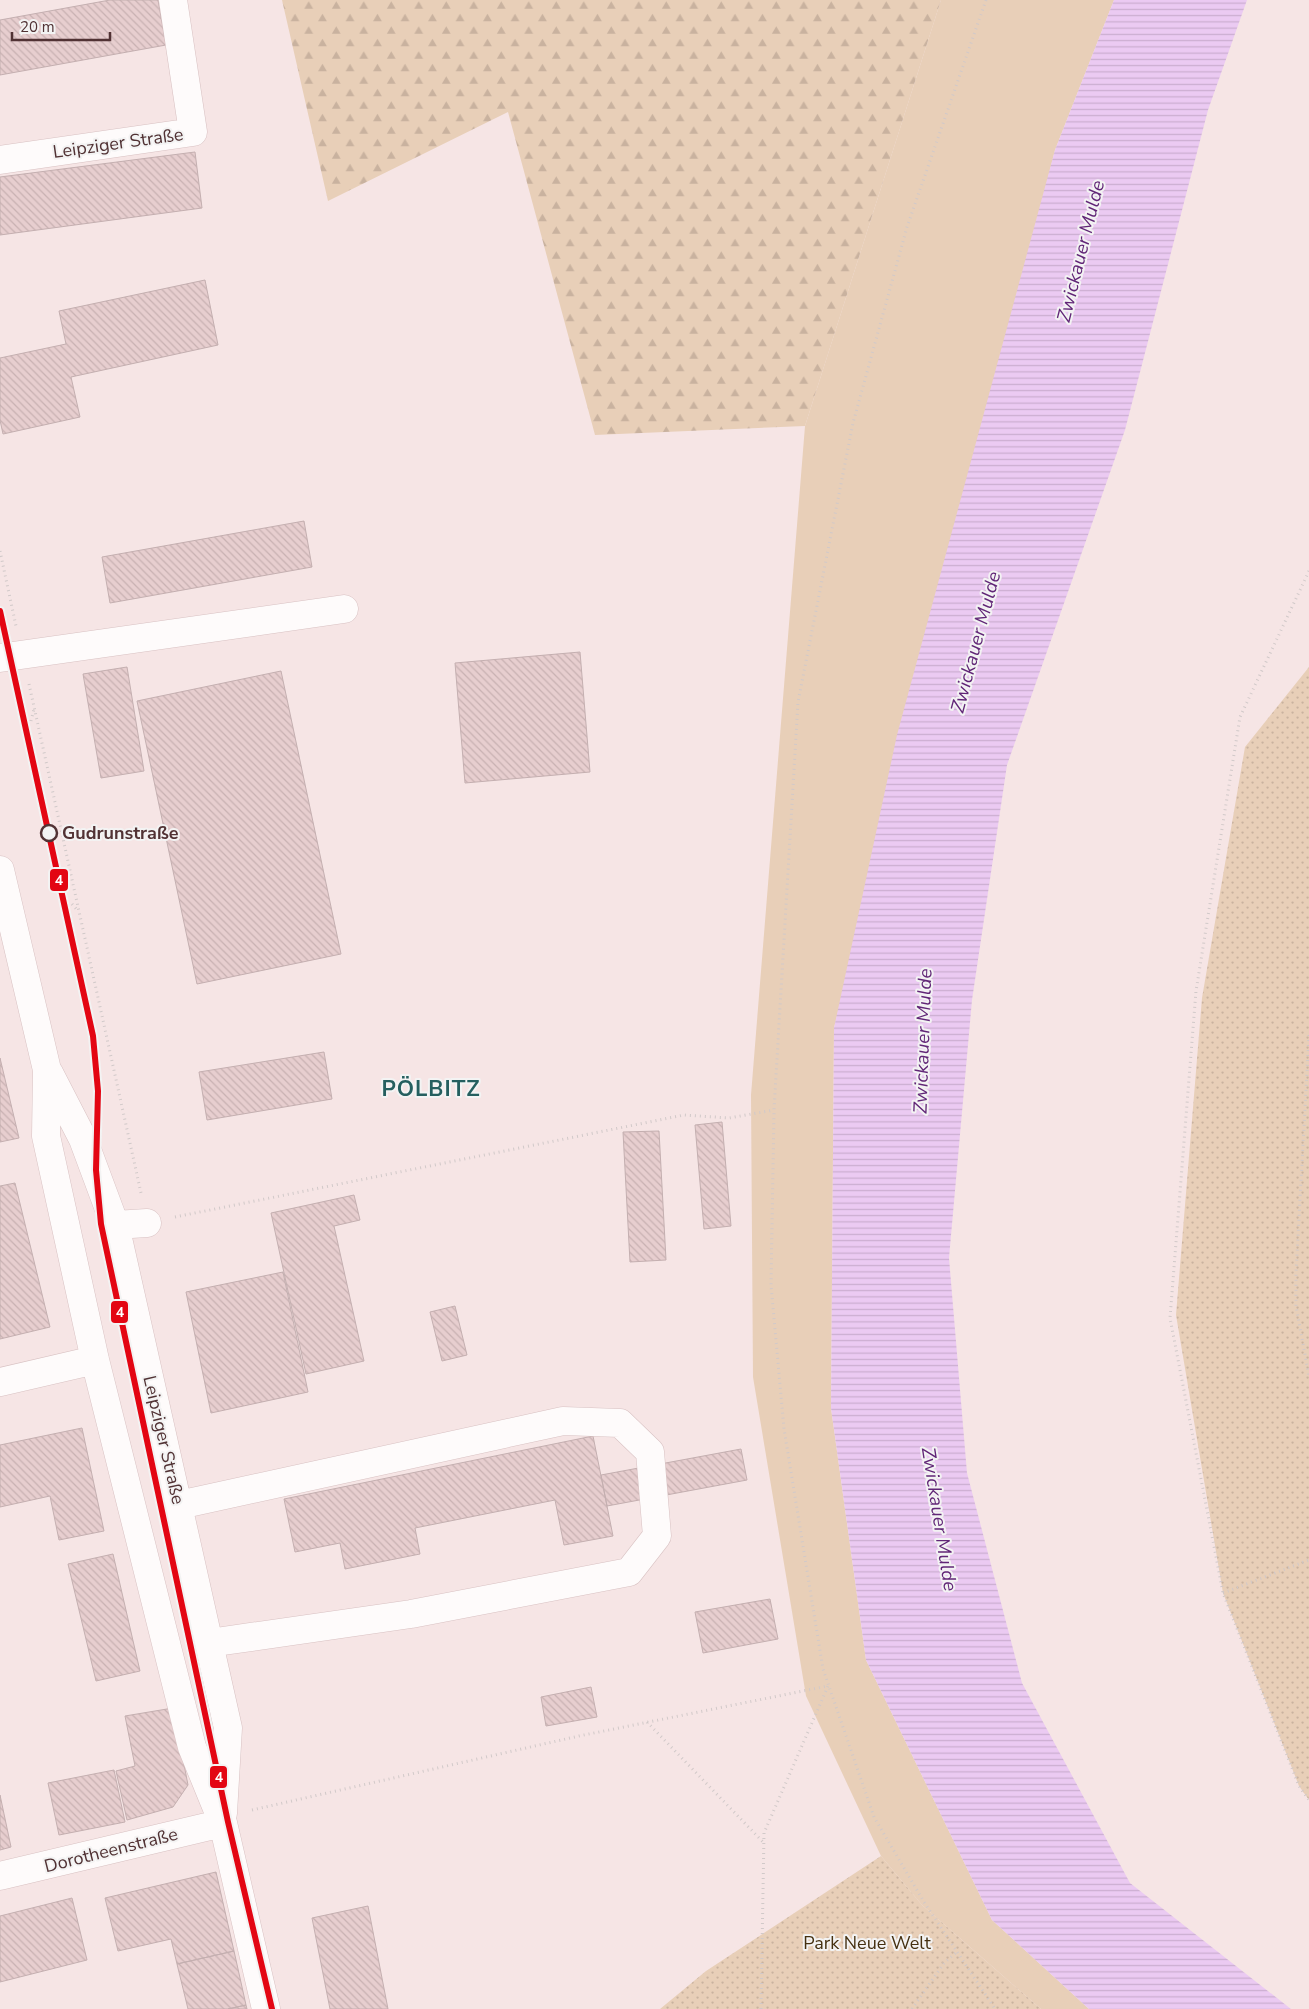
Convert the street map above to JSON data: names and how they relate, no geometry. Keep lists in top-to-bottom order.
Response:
{
  "streets": {
    "street": ["Leipziger Straße", "Dorotheenstraße"]
  },
  "crossings": [
    ["Leipziger Straße", "Dorotheenstraße"]
  ],
  "districts": ["PÖLBITZ"],
  "water": ["Zwickauer Mulde"],
  "parks": ["Park Neue Welt"],
  "places": ["Gudrunstraße"],
  "lines": ["transit line 4"],
  "scale_bar": "20 m"
}
